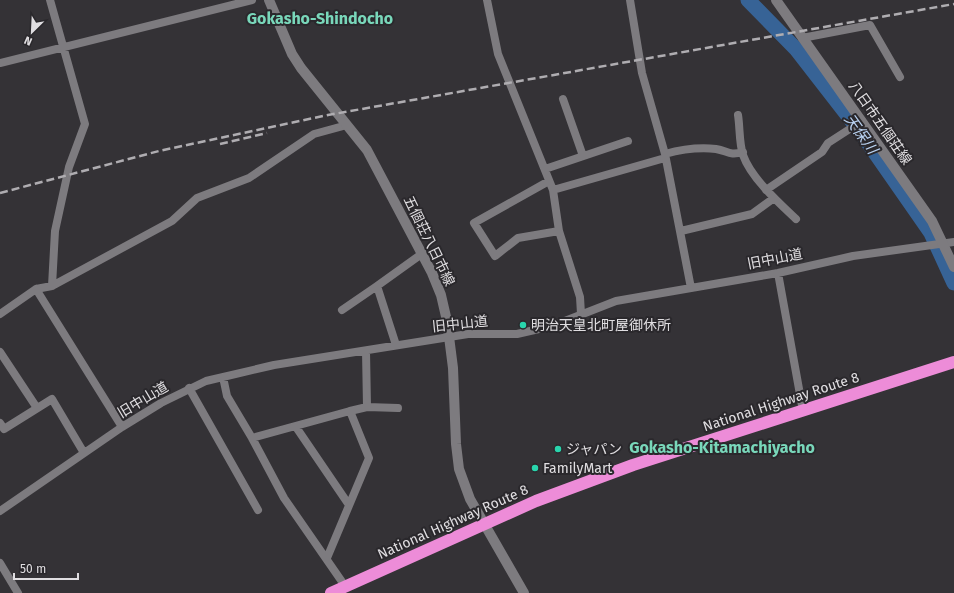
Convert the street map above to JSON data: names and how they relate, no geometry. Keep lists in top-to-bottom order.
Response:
{
  "streets": {
    "highway": ["National Highway Route 8"],
    "main road": ["八日市五個荘線", "五個荘八日市線"],
    "street": ["旧中山道"]
  },
  "crossings": [
    ["八日市五個荘線", "旧中山道"],
    ["五個荘八日市線", "旧中山道"],
    ["五個荘八日市線", "National Highway Route 8"]
  ],
  "districts": ["Gokasho-Shindocho", "Gokasho-Kitamachiyacho"],
  "water": ["天保川"],
  "places": ["明治天皇北町屋御休所", "ジャパン", "FamilyMart"],
  "scale_bar": "50 m",
  "north": "bottom left"
}
